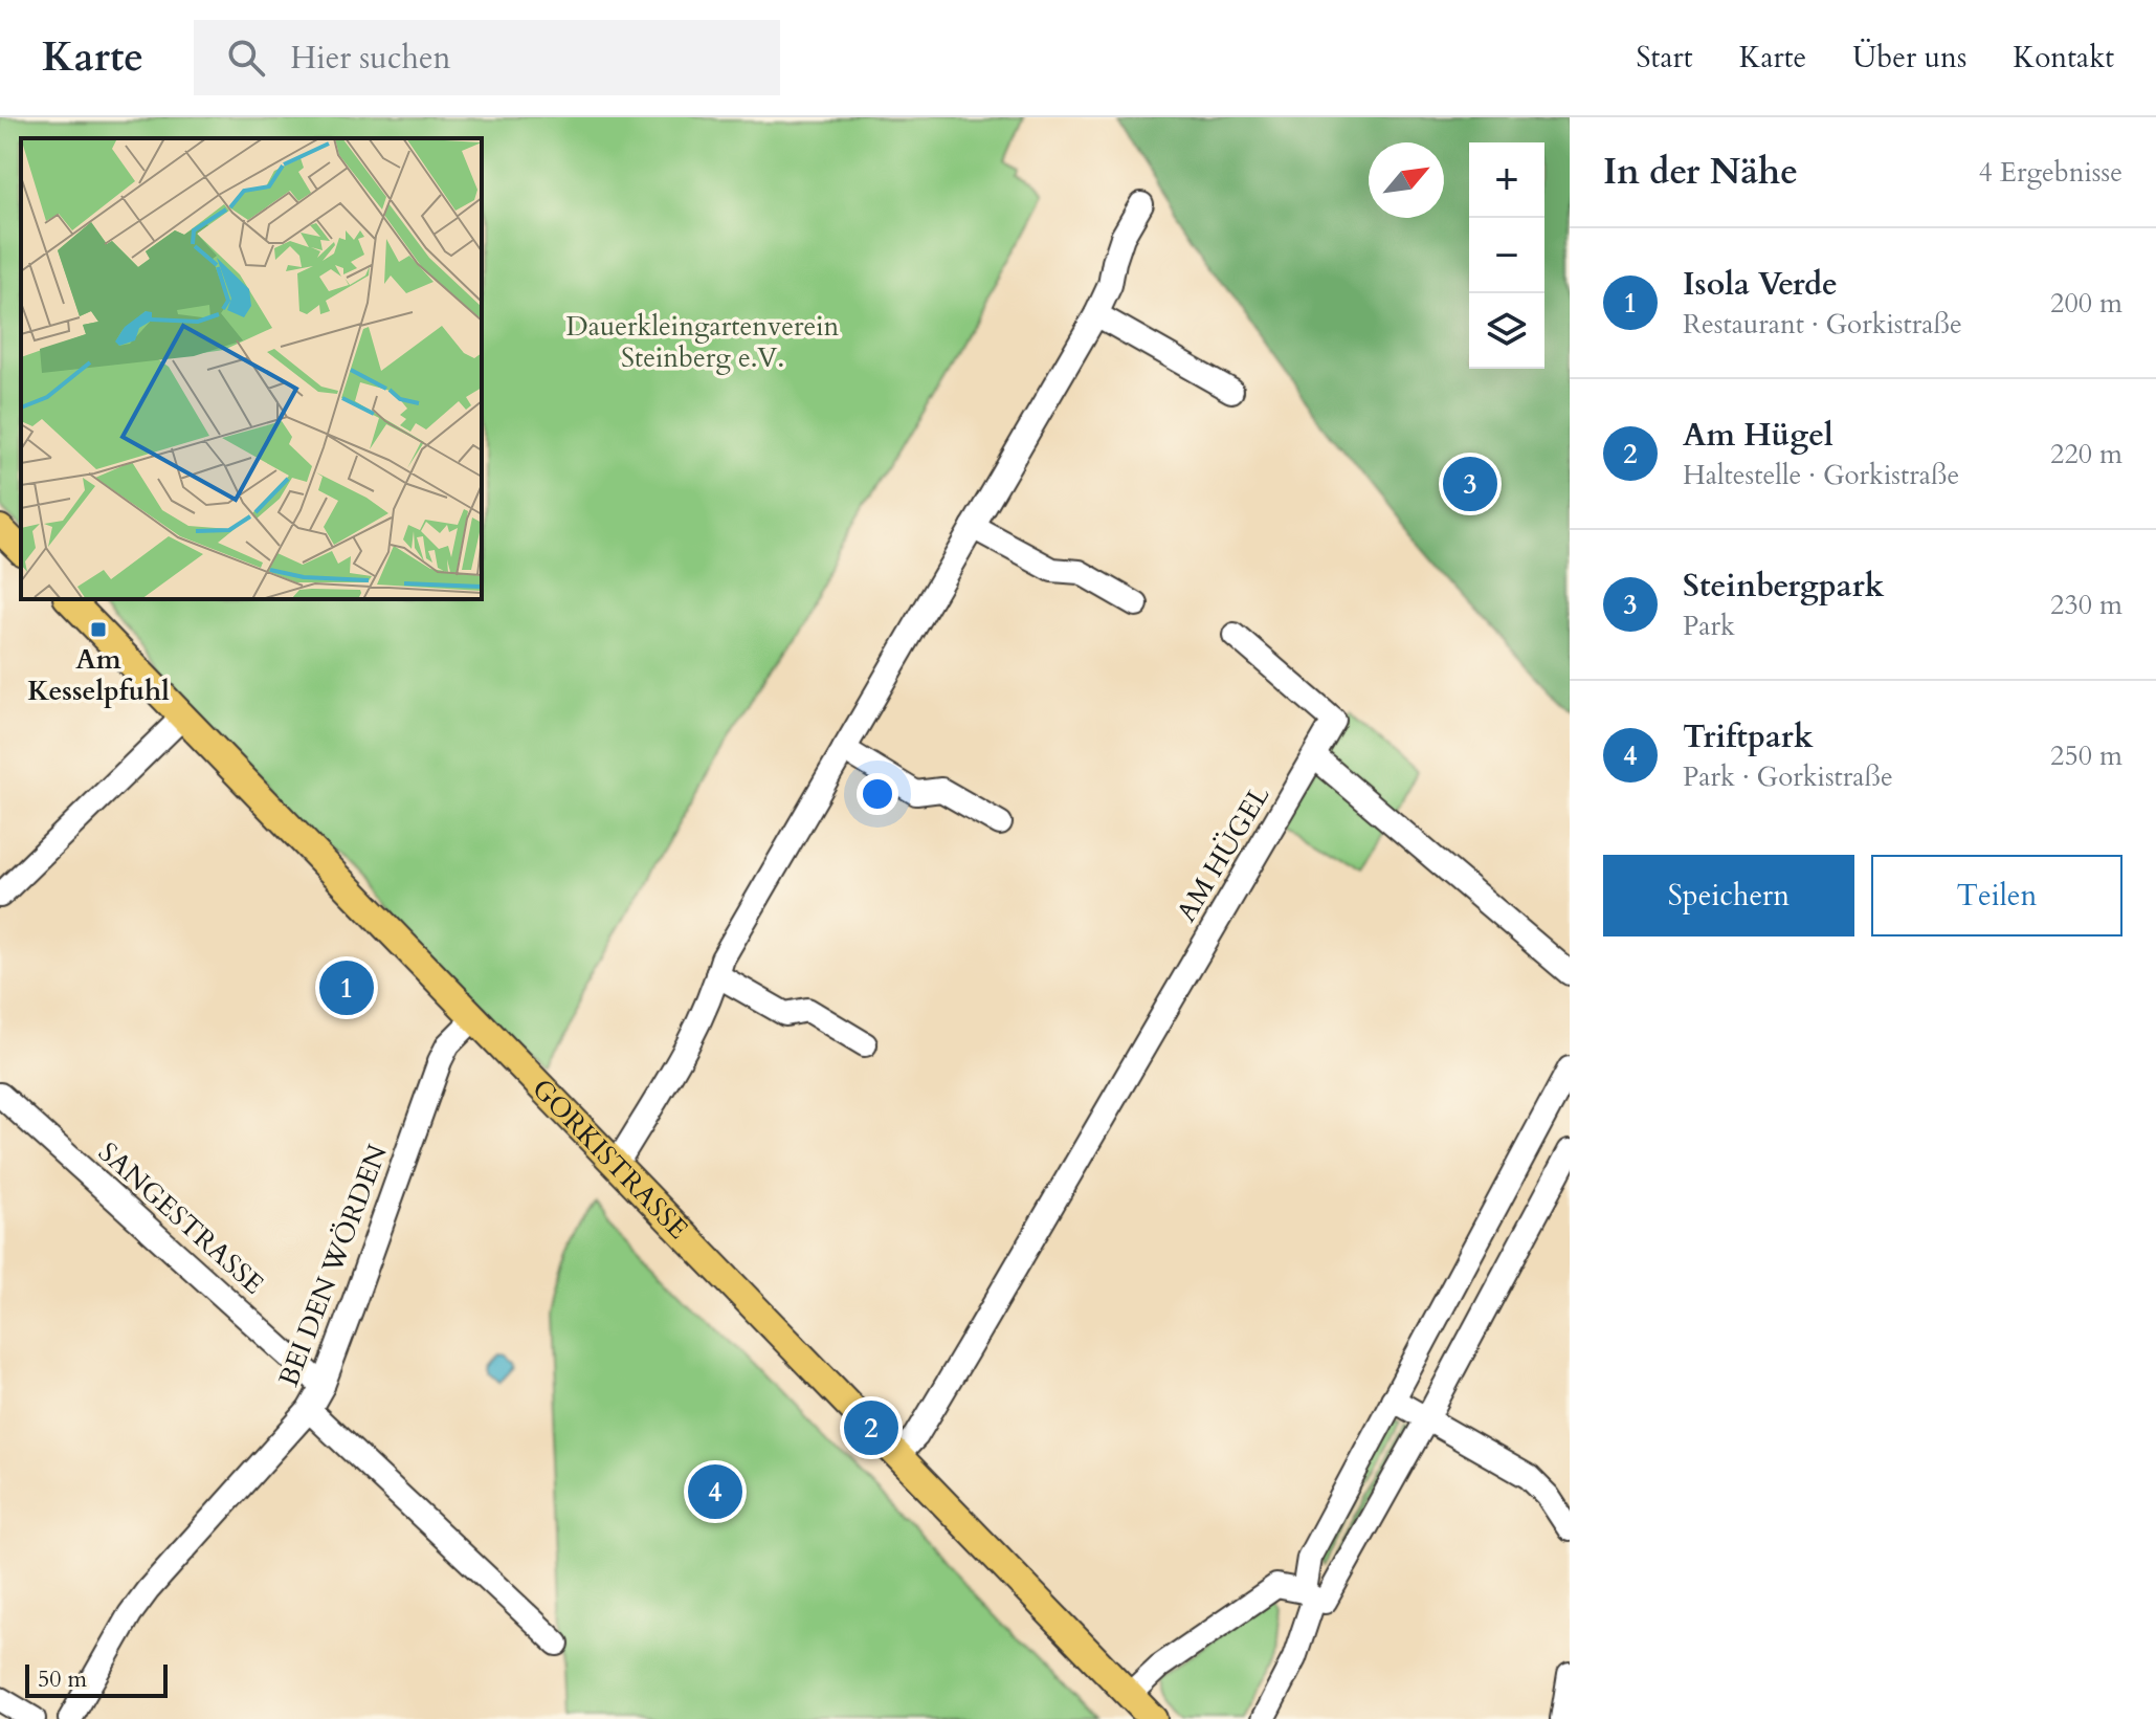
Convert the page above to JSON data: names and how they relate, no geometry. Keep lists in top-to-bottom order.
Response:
{
  "streets": {
    "main road": ["GORKISTRASSE"],
    "street": ["AM HÜGEL", "SANGESTRASSE", "BEI DEN WÖRDEN"]
  },
  "crossings": [
    ["AM HÜGEL", "GORKISTRASSE"],
    ["GORKISTRASSE", "BEI DEN WÖRDEN"],
    ["SANGESTRASSE", "BEI DEN WÖRDEN"]
  ],
  "parks": ["Dauerkleingartenverein Steinberg e.V."],
  "places": {
    "transit": ["Am Kesselpfuhl"]
  },
  "scale_bar": "50 m",
  "north": "top right",
  "page": {
    "header": "Karte",
    "search": "Hier suchen",
    "nav": [
      "Start",
      "Karte",
      "Über uns",
      "Kontakt"
    ],
    "heading": ["In der Nähe", "4 Ergebnisse"],
    "map_buttons": ["+", "−"],
    "list": [
      {
        "mark": "1",
        "name": "Isola Verde",
        "note": "Restaurant · Gorkistraße",
        "value": "200 m"
      },
      {
        "mark": "2",
        "name": "Am Hügel",
        "note": "Haltestelle · Gorkistraße",
        "value": "220 m"
      },
      {
        "mark": "3",
        "name": "Steinbergpark",
        "note": "Park",
        "value": "230 m"
      },
      {
        "mark": "4",
        "name": "Triftpark",
        "note": "Park · Gorkistraße",
        "value": "250 m"
      }
    ],
    "pins": [
      "3",
      "1",
      "2",
      "4"
    ],
    "buttons": ["Speichern", "Teilen"],
    "scale": "50 m"
  }
}
